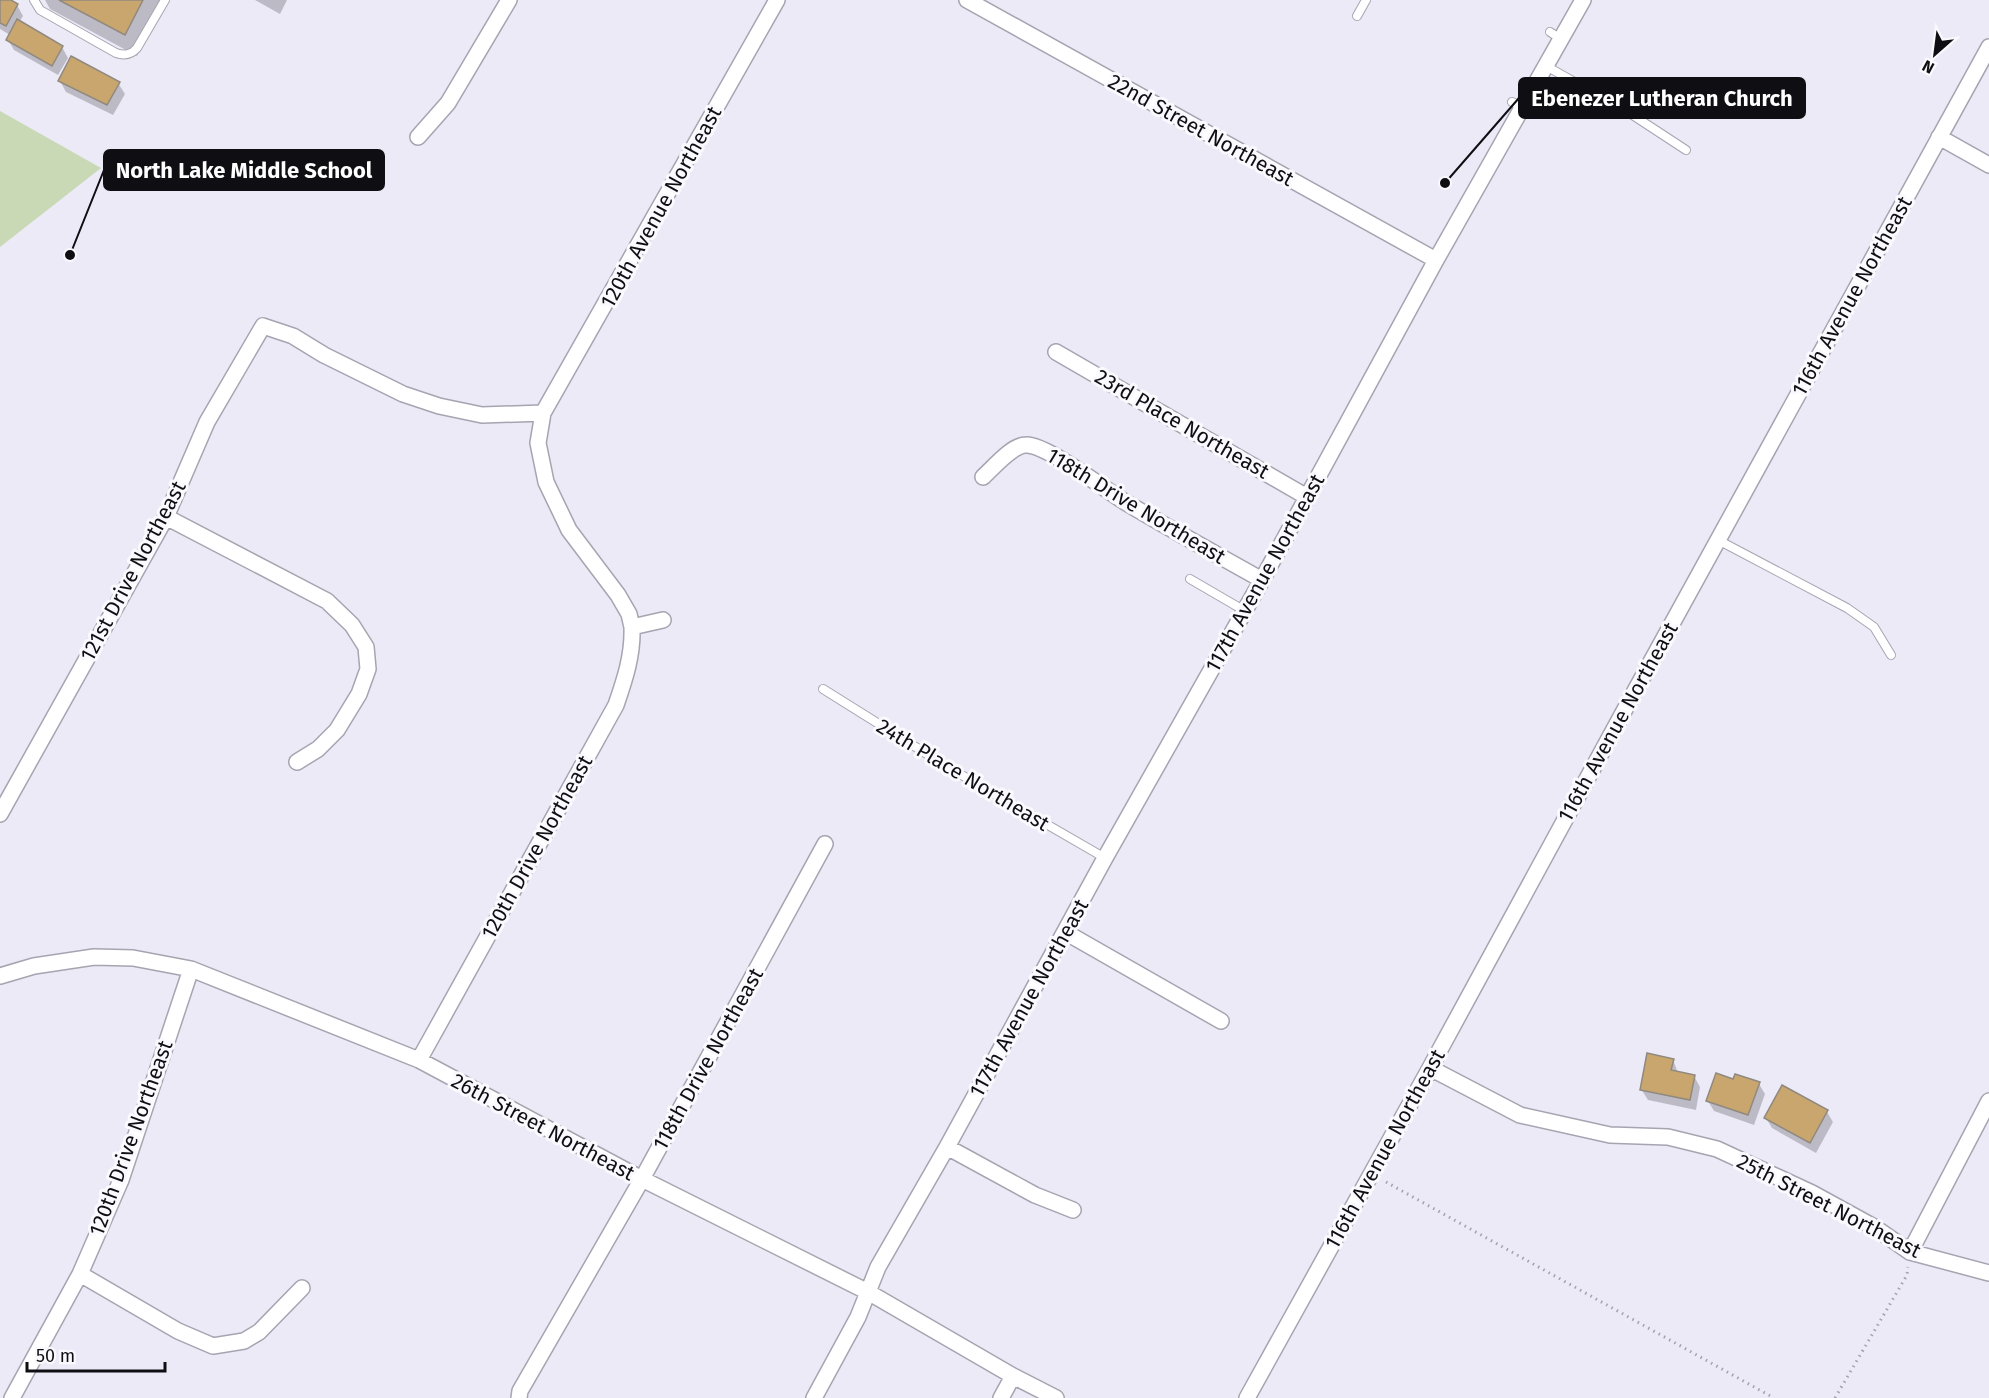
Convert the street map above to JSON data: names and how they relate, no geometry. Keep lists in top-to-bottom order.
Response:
{
  "streets": {
    "street": [
      "22nd Street Northeast",
      "120th Avenue Northeast",
      "116th Avenue Northeast",
      "23rd Place Northeast",
      "118th Drive Northeast",
      "121st Drive Northeast",
      "117th Avenue Northeast",
      "120th Drive Northeast",
      "26th Street Northeast",
      "25th Street Northeast"
    ],
    "lane": ["24th Place Northeast"]
  },
  "crossings": [
    ["22nd Street Northeast", "117th Avenue Northeast"],
    ["120th Avenue Northeast", "121st Drive Northeast"],
    ["116th Avenue Northeast", "25th Street Northeast"],
    ["23rd Place Northeast", "117th Avenue Northeast"],
    ["118th Drive Northeast", "117th Avenue Northeast"],
    ["118th Drive Northeast", "26th Street Northeast"],
    ["117th Avenue Northeast", "24th Place Northeast"],
    ["117th Avenue Northeast", "26th Street Northeast"],
    ["120th Drive Northeast", "26th Street Northeast"]
  ],
  "places": ["Ebenezer Lutheran Church", "North Lake Middle School"],
  "scale_bar": "50 m",
  "north": "bottom left"
}
